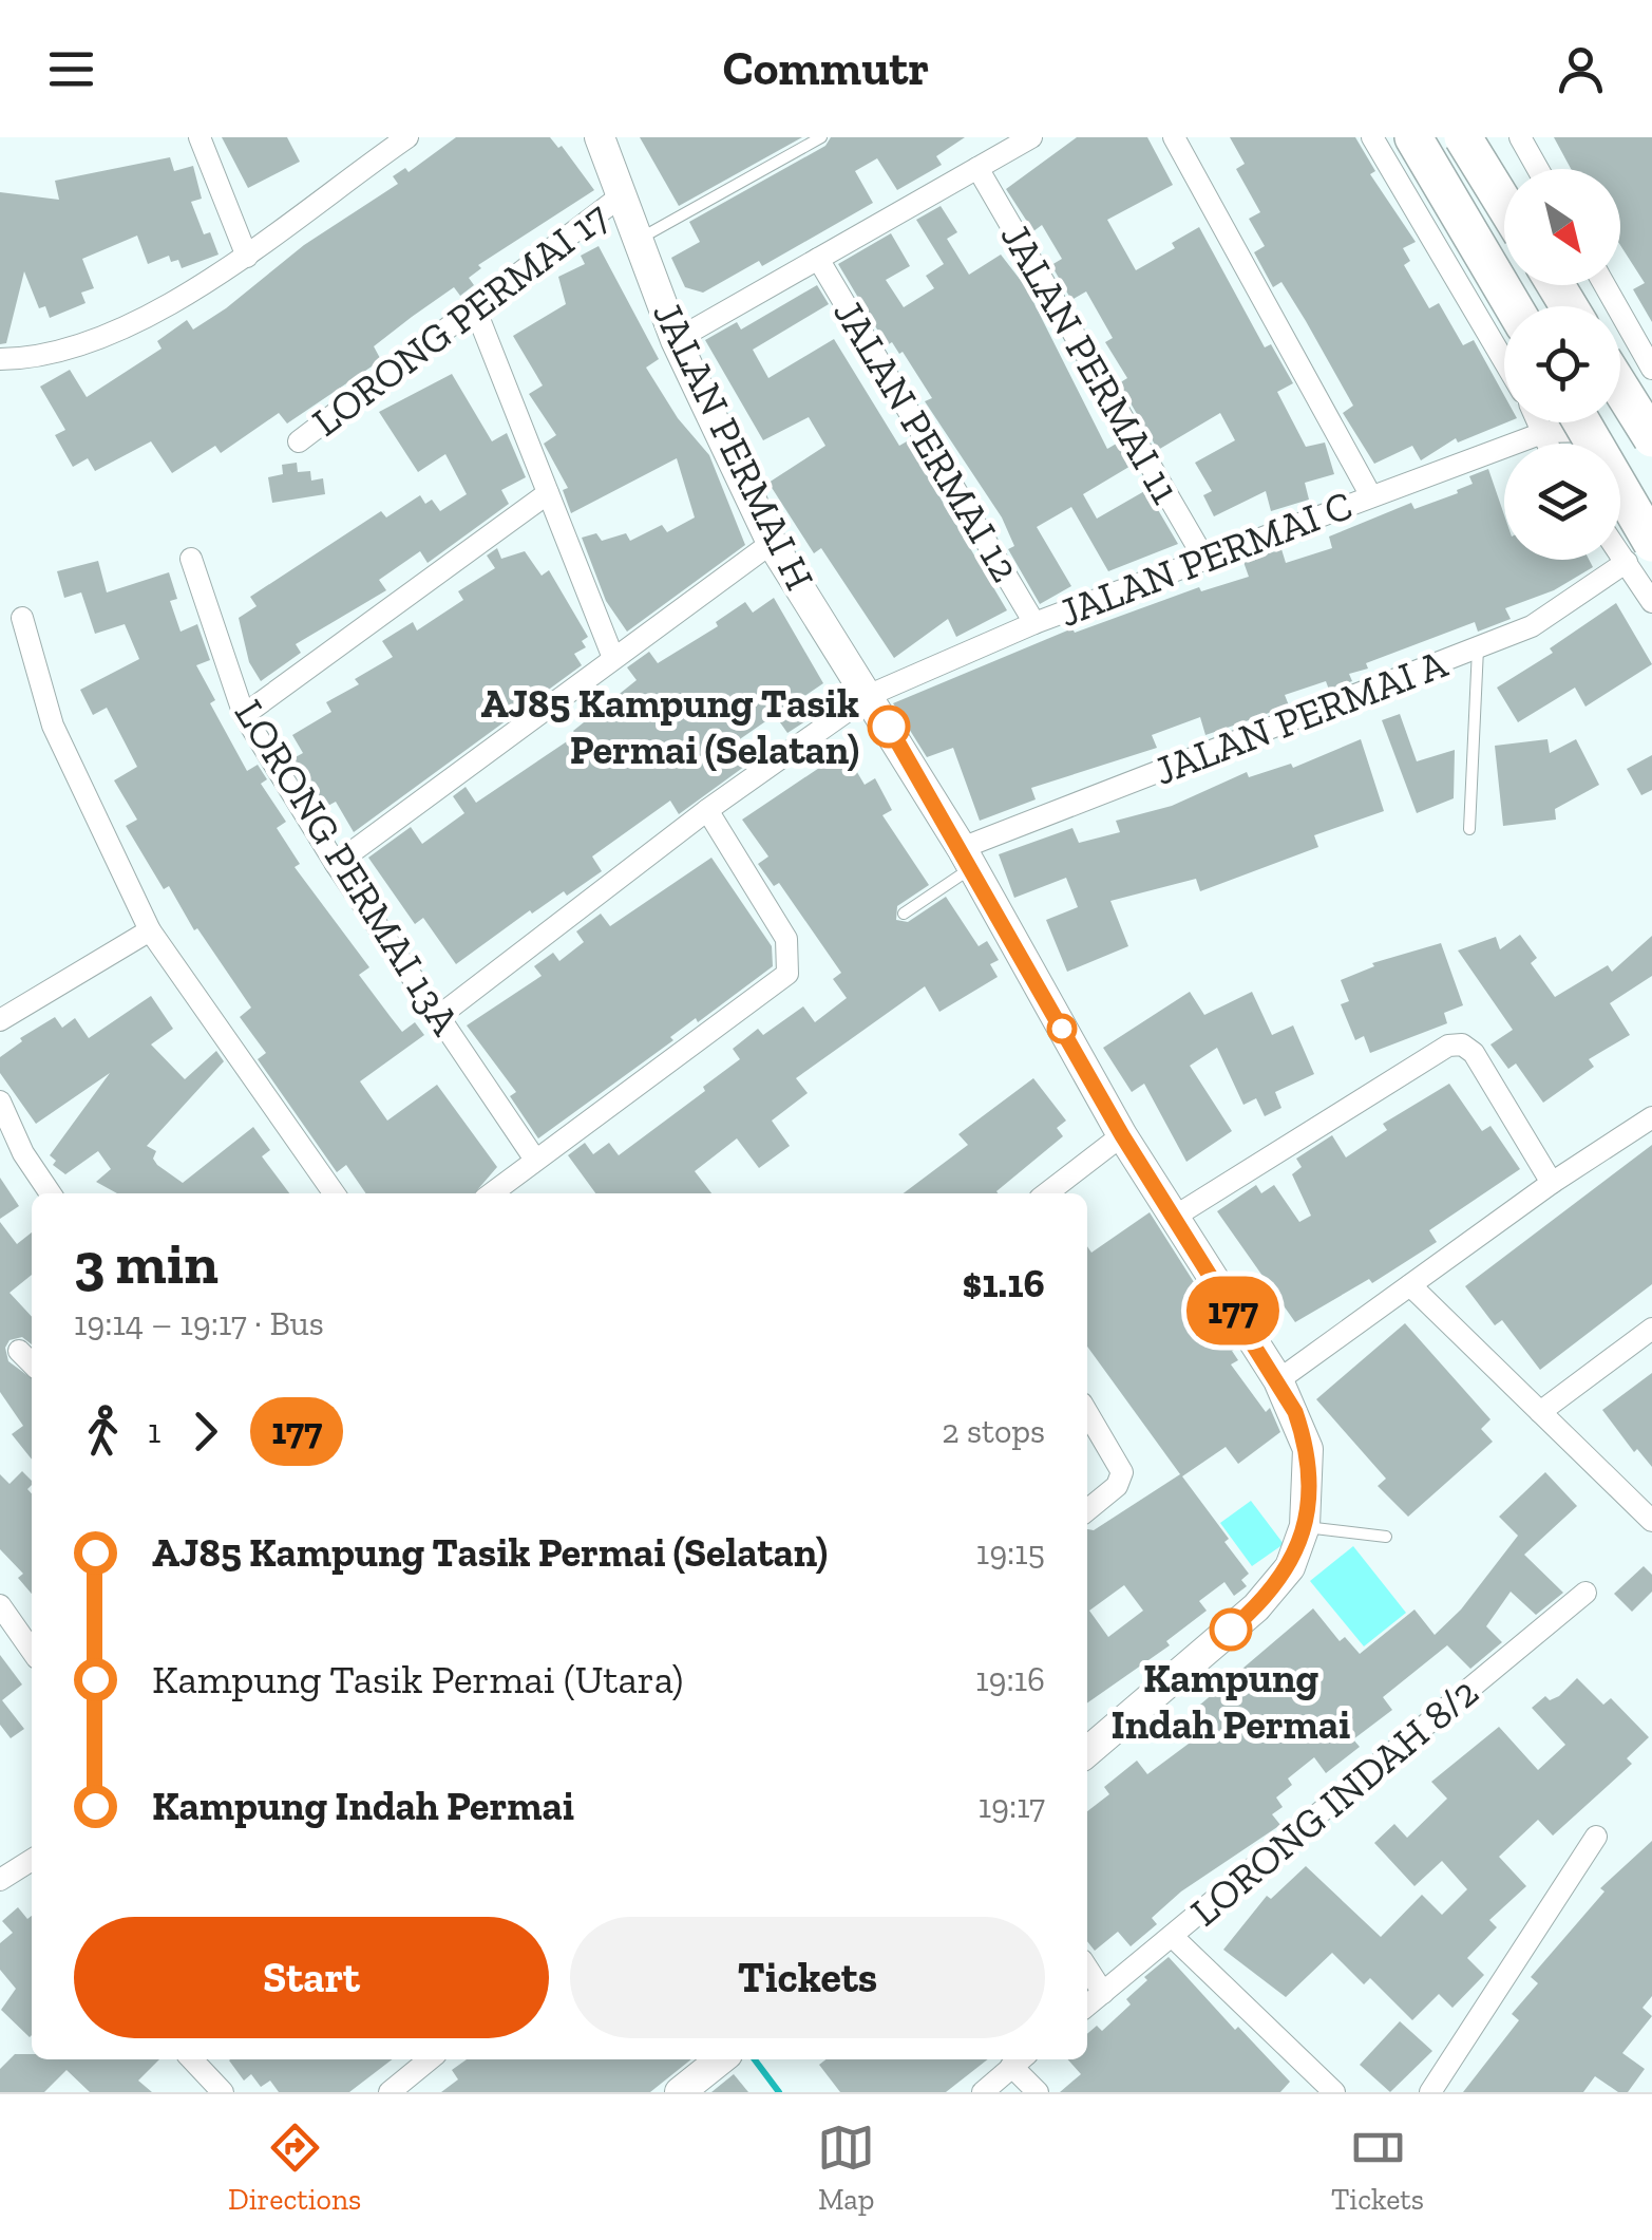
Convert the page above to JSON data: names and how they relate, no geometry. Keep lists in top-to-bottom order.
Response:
{
  "streets": {
    "street": [
      "LORONG PERMAI 17",
      "JALAN PERMAI 11",
      "JALAN PERMAI 12",
      "JALAN PERMAI H",
      "JALAN PERMAI C",
      "JALAN PERMAI A",
      "LORONG PERMAI 13A",
      "LORONG INDAH 8/2"
    ]
  },
  "crossings": [
    ["LORONG PERMAI 17", "JALAN PERMAI H"],
    ["JALAN PERMAI 11", "JALAN PERMAI C"],
    ["JALAN PERMAI 12", "JALAN PERMAI C"],
    ["JALAN PERMAI H", "JALAN PERMAI C"],
    ["JALAN PERMAI H", "JALAN PERMAI A"],
    ["JALAN PERMAI C", "LORONG PERMAI 13A"]
  ],
  "places": ["AJ85 Kampung Tasik Permai (Selatan)", "Kampung Indah Permai"],
  "lines": ["bus line 177"],
  "north": "bottom right",
  "page": {
    "header": "Commutr",
    "on_map": "177",
    "heading": ["3 min", "19:14 – 19:17 · Bus", "$1.16"],
    "legs": ["1", "177", "2 stops"],
    "list": [
      {
        "name": "AJ85 Kampung Tasik Permai (Selatan)",
        "value": "19:15"
      },
      {
        "name": "Kampung Tasik Permai (Utara)",
        "value": "19:16"
      },
      {
        "name": "Kampung Indah Permai",
        "value": "19:17"
      }
    ],
    "buttons": ["Start", "Tickets"],
    "tabs": ["Directions", "Map", "Tickets"]
  }
}
